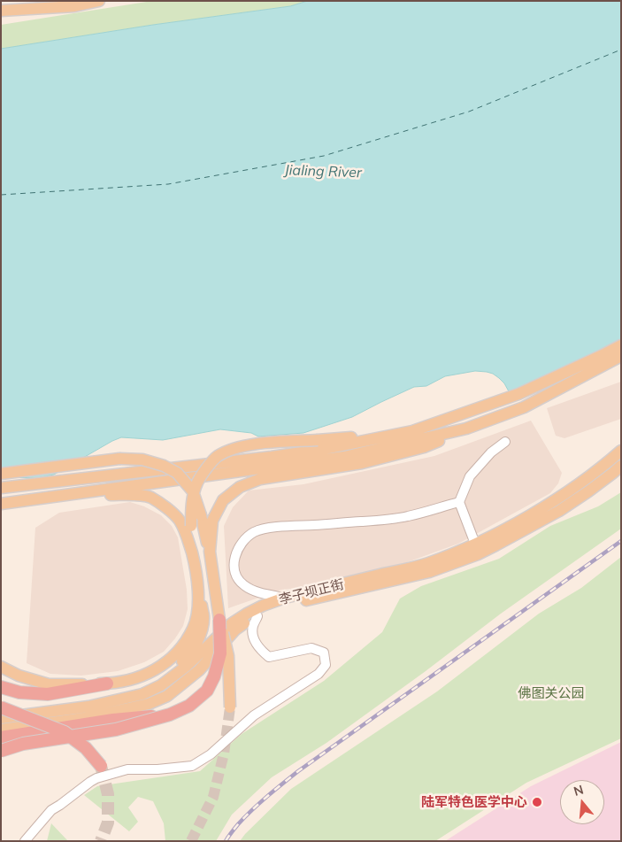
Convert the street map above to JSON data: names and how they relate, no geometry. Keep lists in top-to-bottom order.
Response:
{
  "streets": {
    "main road": ["李子坝正街"]
  },
  "water": ["Jialing River"],
  "parks": ["佛图关公园"],
  "places": ["陆军特色医学中心"],
  "north": "top"
}
